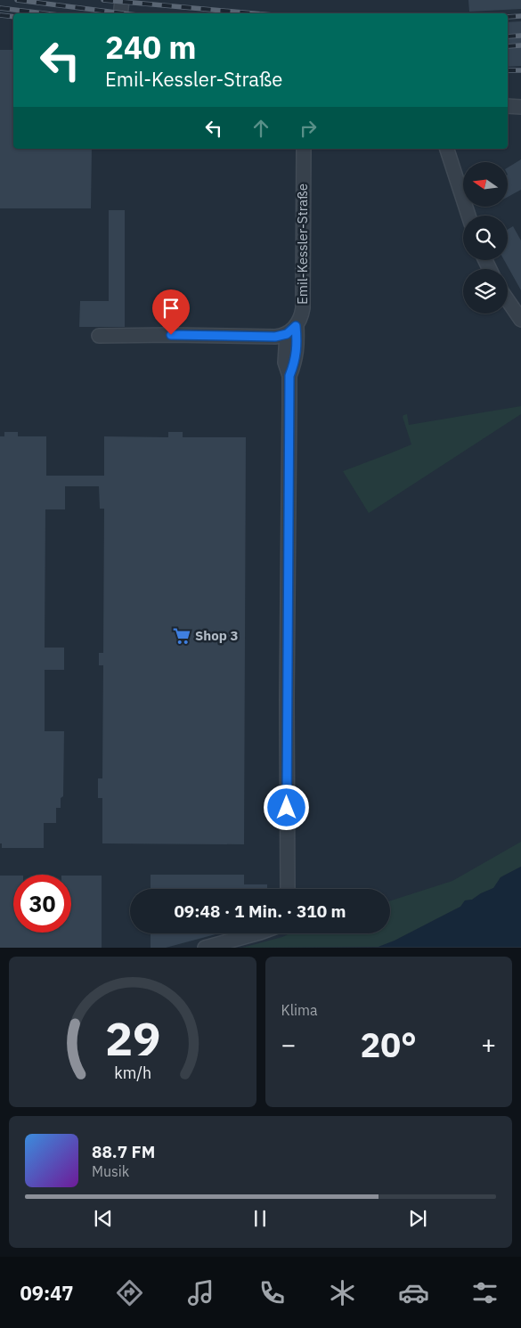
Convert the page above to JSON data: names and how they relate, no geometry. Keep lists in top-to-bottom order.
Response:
{
  "streets": {
    "street": ["Emil-Kessler-Straße"]
  },
  "places": {
    "supermarket": ["Shop 3"]
  },
  "north": "left",
  "page": {
    "turn": ["240 m", "Emil-Kessler-Straße"],
    "limit": "30",
    "trip": "09:48 · 1 Min. · 310 m",
    "tile": "Klima",
    "heat": ["−", "20°", "+"],
    "song": ["88.7 FM", "Musik"],
    "tabs": "09:47",
    "gauge": ["29", "km/h"]
  }
}
